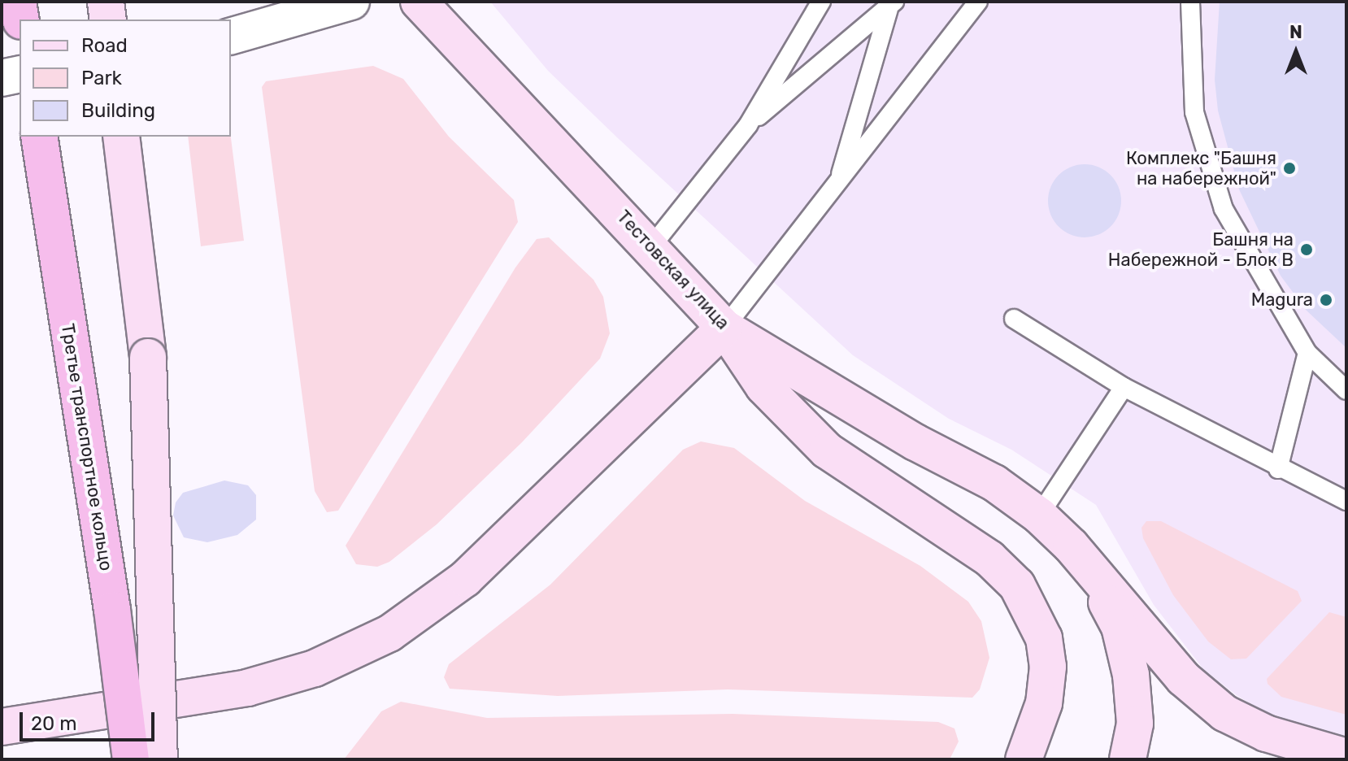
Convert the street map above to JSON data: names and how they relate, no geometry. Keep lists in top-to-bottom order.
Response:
{
  "streets": {
    "main road": ["Тестовская улица", "Третье транспортное кольцо"]
  },
  "places": ["Комплекс \"Башня на набережной\"", "Башня на Набережной - Блок В", "Magura"],
  "legend": ["Road", "Park", "Building"],
  "scale_bar": "20 m",
  "north": "top"
}
